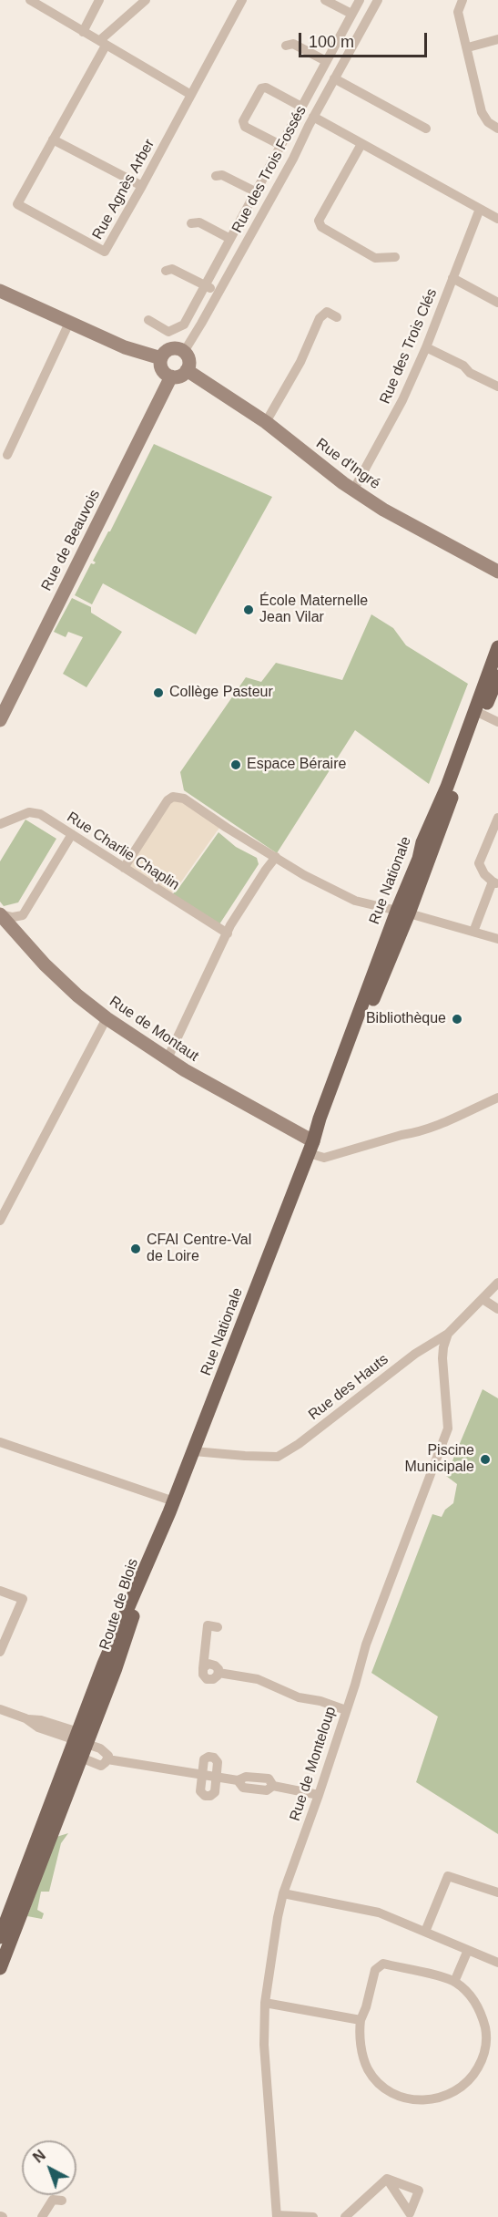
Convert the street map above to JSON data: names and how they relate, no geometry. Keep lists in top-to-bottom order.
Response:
{
  "streets": {
    "main road": ["Rue Nationale", "Route de Blois"],
    "street": [
      "Rue des Trois Fossés",
      "Rue Agnès Arber",
      "Rue des Trois Clés",
      "Rue d'Ingré",
      "Rue de Beauvois",
      "Rue Charlie Chaplin",
      "Rue de Montaut",
      "Rue des Hauts",
      "Rue de Monteloup"
    ]
  },
  "crossings": [
    ["Rue des Trois Fossés", "Rue d'Ingré"],
    ["Rue des Trois Fossés", "Rue de Beauvois"],
    ["Rue des Trois Clés", "Rue d'Ingré"],
    ["Rue d'Ingré", "Rue de Beauvois"],
    ["Rue Nationale", "Rue de Montaut"],
    ["Rue Nationale", "Rue des Hauts"],
    ["Rue Nationale", "Route de Blois"],
    ["Rue des Hauts", "Rue de Monteloup"]
  ],
  "places": [
    "École Maternelle Jean Vilar",
    "Collège Pasteur",
    "Espace Béraire",
    "Bibliothèque",
    "CFAI Centre-Val de Loire",
    "Piscine Municipale"
  ],
  "scale_bar": "100 m",
  "north": "top left"
}
